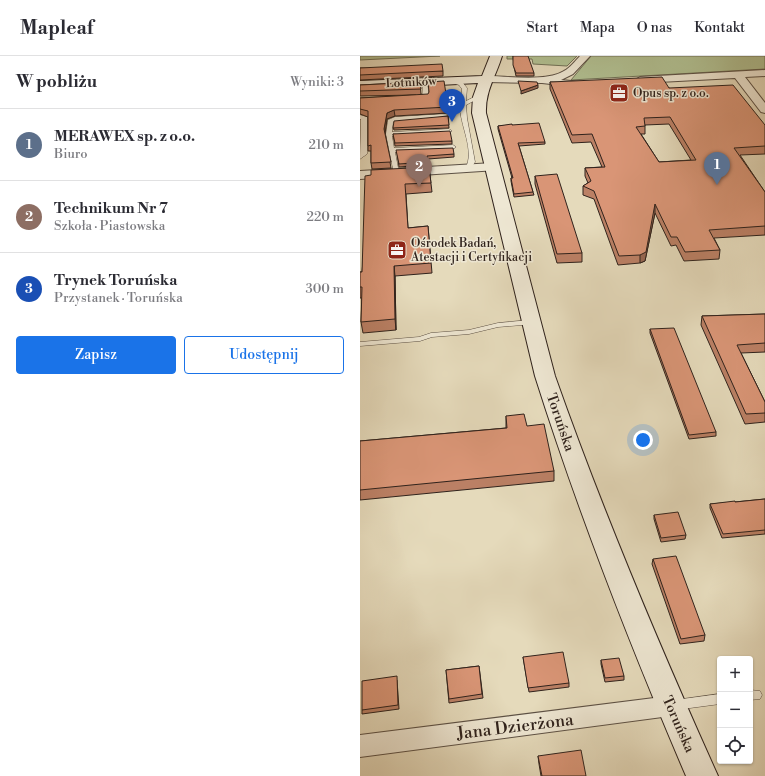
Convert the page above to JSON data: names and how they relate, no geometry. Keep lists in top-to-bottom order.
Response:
{
  "streets": {
    "street": ["Lotników", "Toruńska", "Jana Dzierżona"]
  },
  "crossings": [
    ["Lotników", "Toruńska"],
    ["Toruńska", "Jana Dzierżona"]
  ],
  "places": {
    "office": ["Opus sp. z o.o.", "Ośrodek Badań, Atestacji i Certyfikacji"]
  },
  "page": {
    "header": "Mapleaf",
    "nav": [
      "Start",
      "Mapa",
      "O nas",
      "Kontakt"
    ],
    "heading": ["W pobliżu", "Wyniki: 3"],
    "pins": ["3", "1", "2"],
    "list": [
      {
        "mark": "1",
        "name": "MERAWEX sp. z o.o.",
        "note": "Biuro",
        "value": "210 m"
      },
      {
        "mark": "2",
        "name": "Technikum Nr 7",
        "note": "Szkoła · Piastowska",
        "value": "220 m"
      },
      {
        "mark": "3",
        "name": "Trynek Toruńska",
        "note": "Przystanek · Toruńska",
        "value": "300 m"
      }
    ],
    "buttons": ["Zapisz", "Udostępnij"],
    "map_buttons": ["+", "−"]
  }
}
